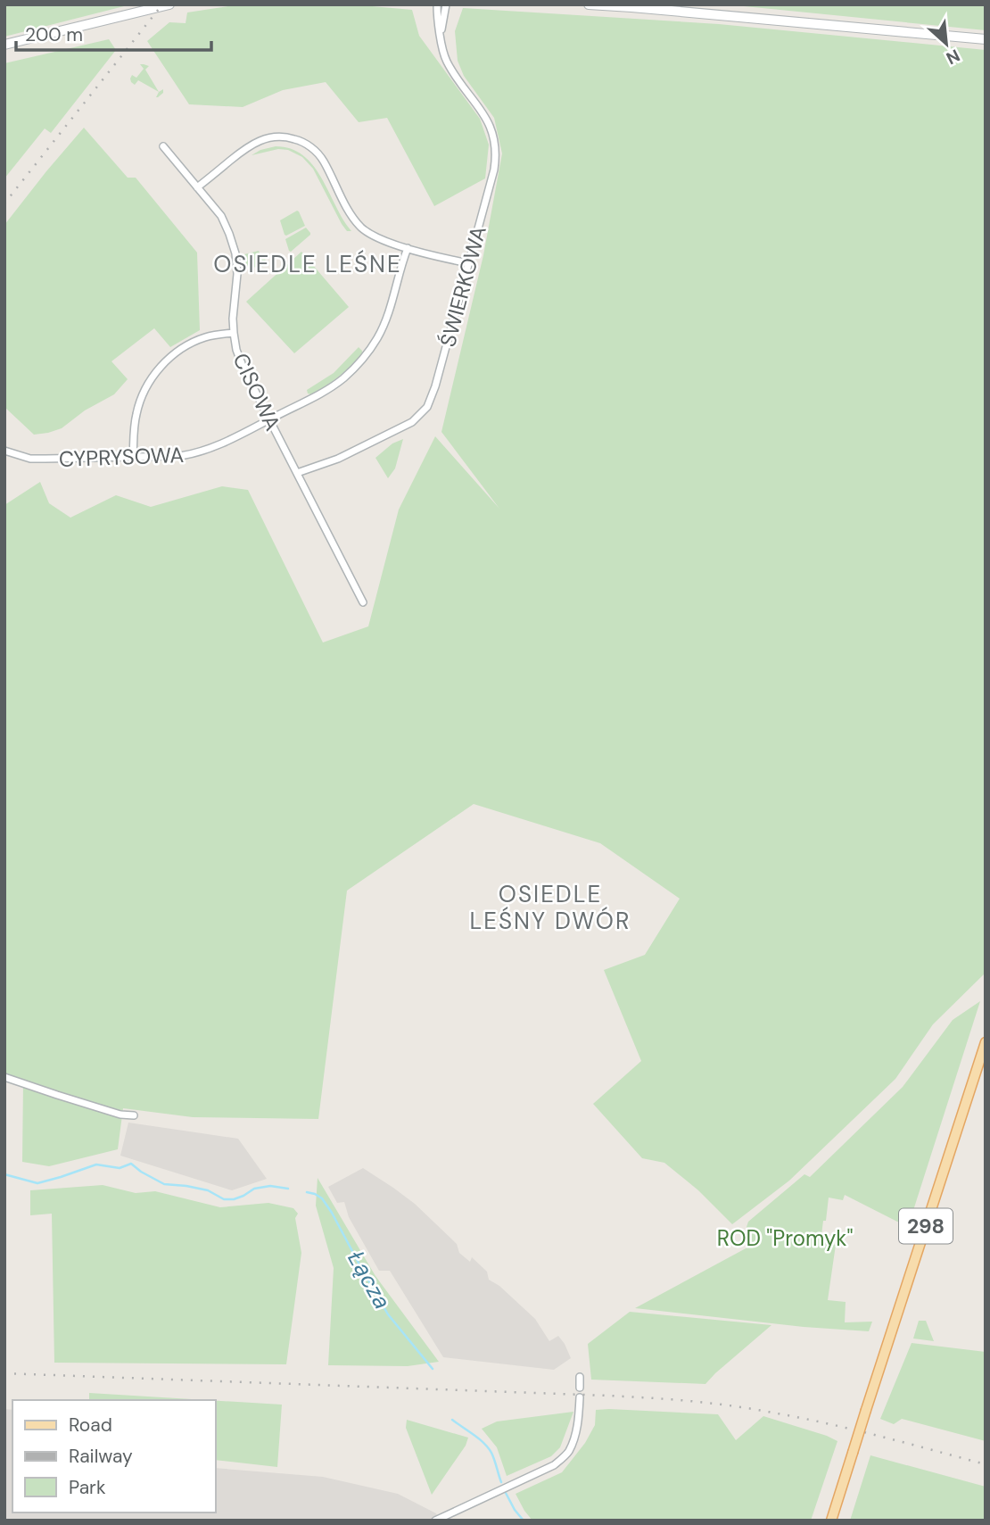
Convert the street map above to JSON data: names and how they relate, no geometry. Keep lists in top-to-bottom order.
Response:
{
  "streets": {
    "main road": ["298"],
    "street": ["ŚWIERKOWA", "CISOWA", "CYPRYSOWA"]
  },
  "crossings": [
    ["ŚWIERKOWA", "CISOWA"],
    ["CISOWA", "CYPRYSOWA"]
  ],
  "districts": ["OSIEDLE LEŚNE", "OSIEDLE LEŚNY DWÓR"],
  "water": ["Łącza"],
  "parks": ["ROD \"Promyk\""],
  "legend": ["Road", "Railway", "Park"],
  "scale_bar": "200 m",
  "north": "bottom right"
}
